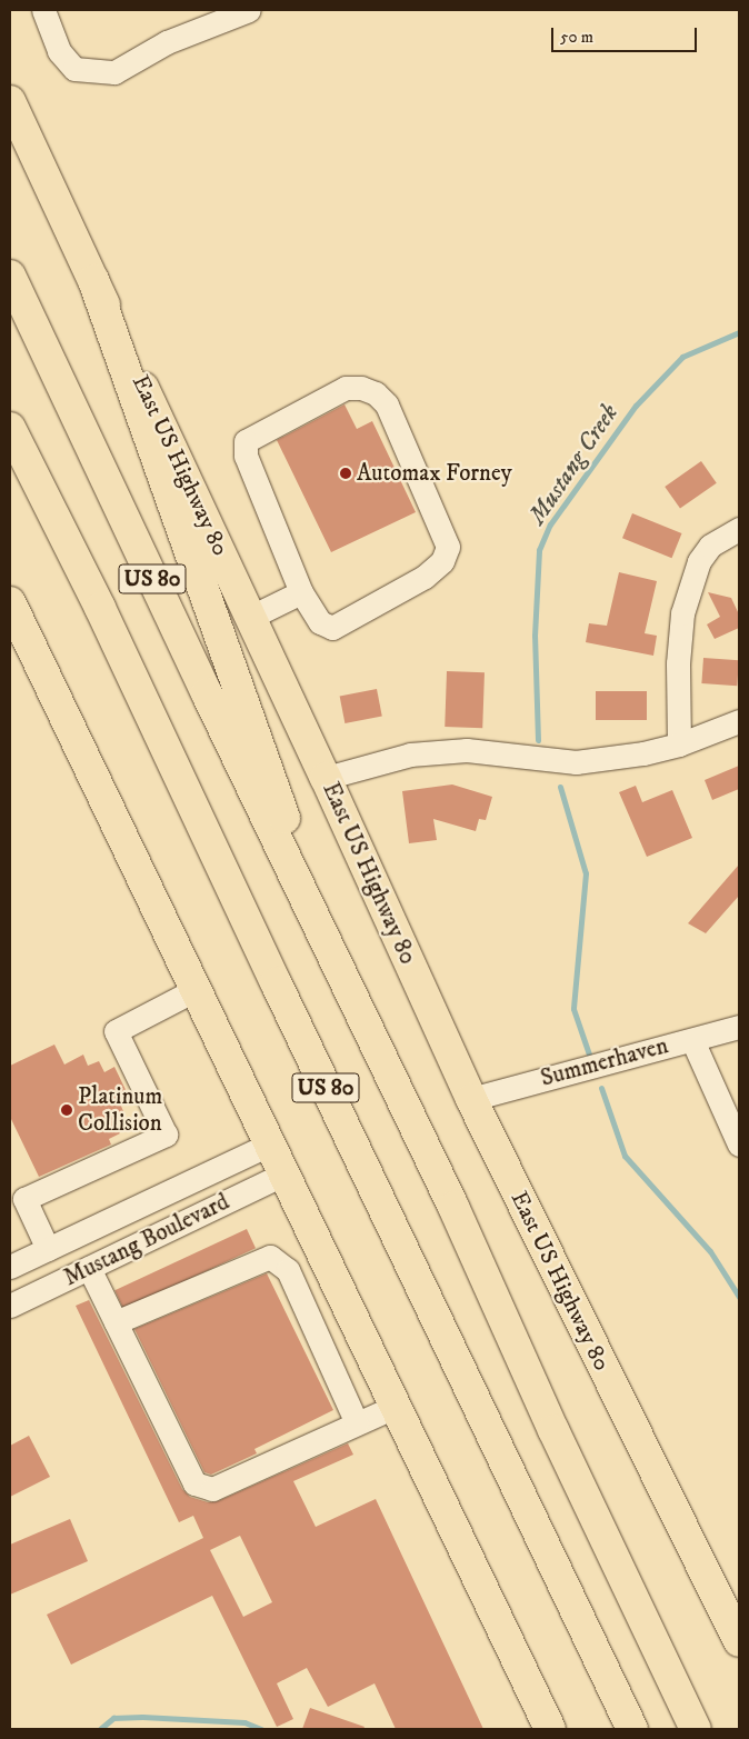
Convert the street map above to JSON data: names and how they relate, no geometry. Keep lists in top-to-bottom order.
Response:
{
  "streets": {
    "main road": ["East US Highway 80", "US 80"],
    "street": ["Summerhaven", "Mustang Boulevard"]
  },
  "crossings": [
    ["East US Highway 80", "Summerhaven"]
  ],
  "water": ["Mustang Creek"],
  "places": ["Automax Forney", "Platinum Collision"],
  "scale_bar": "50 m"
}
